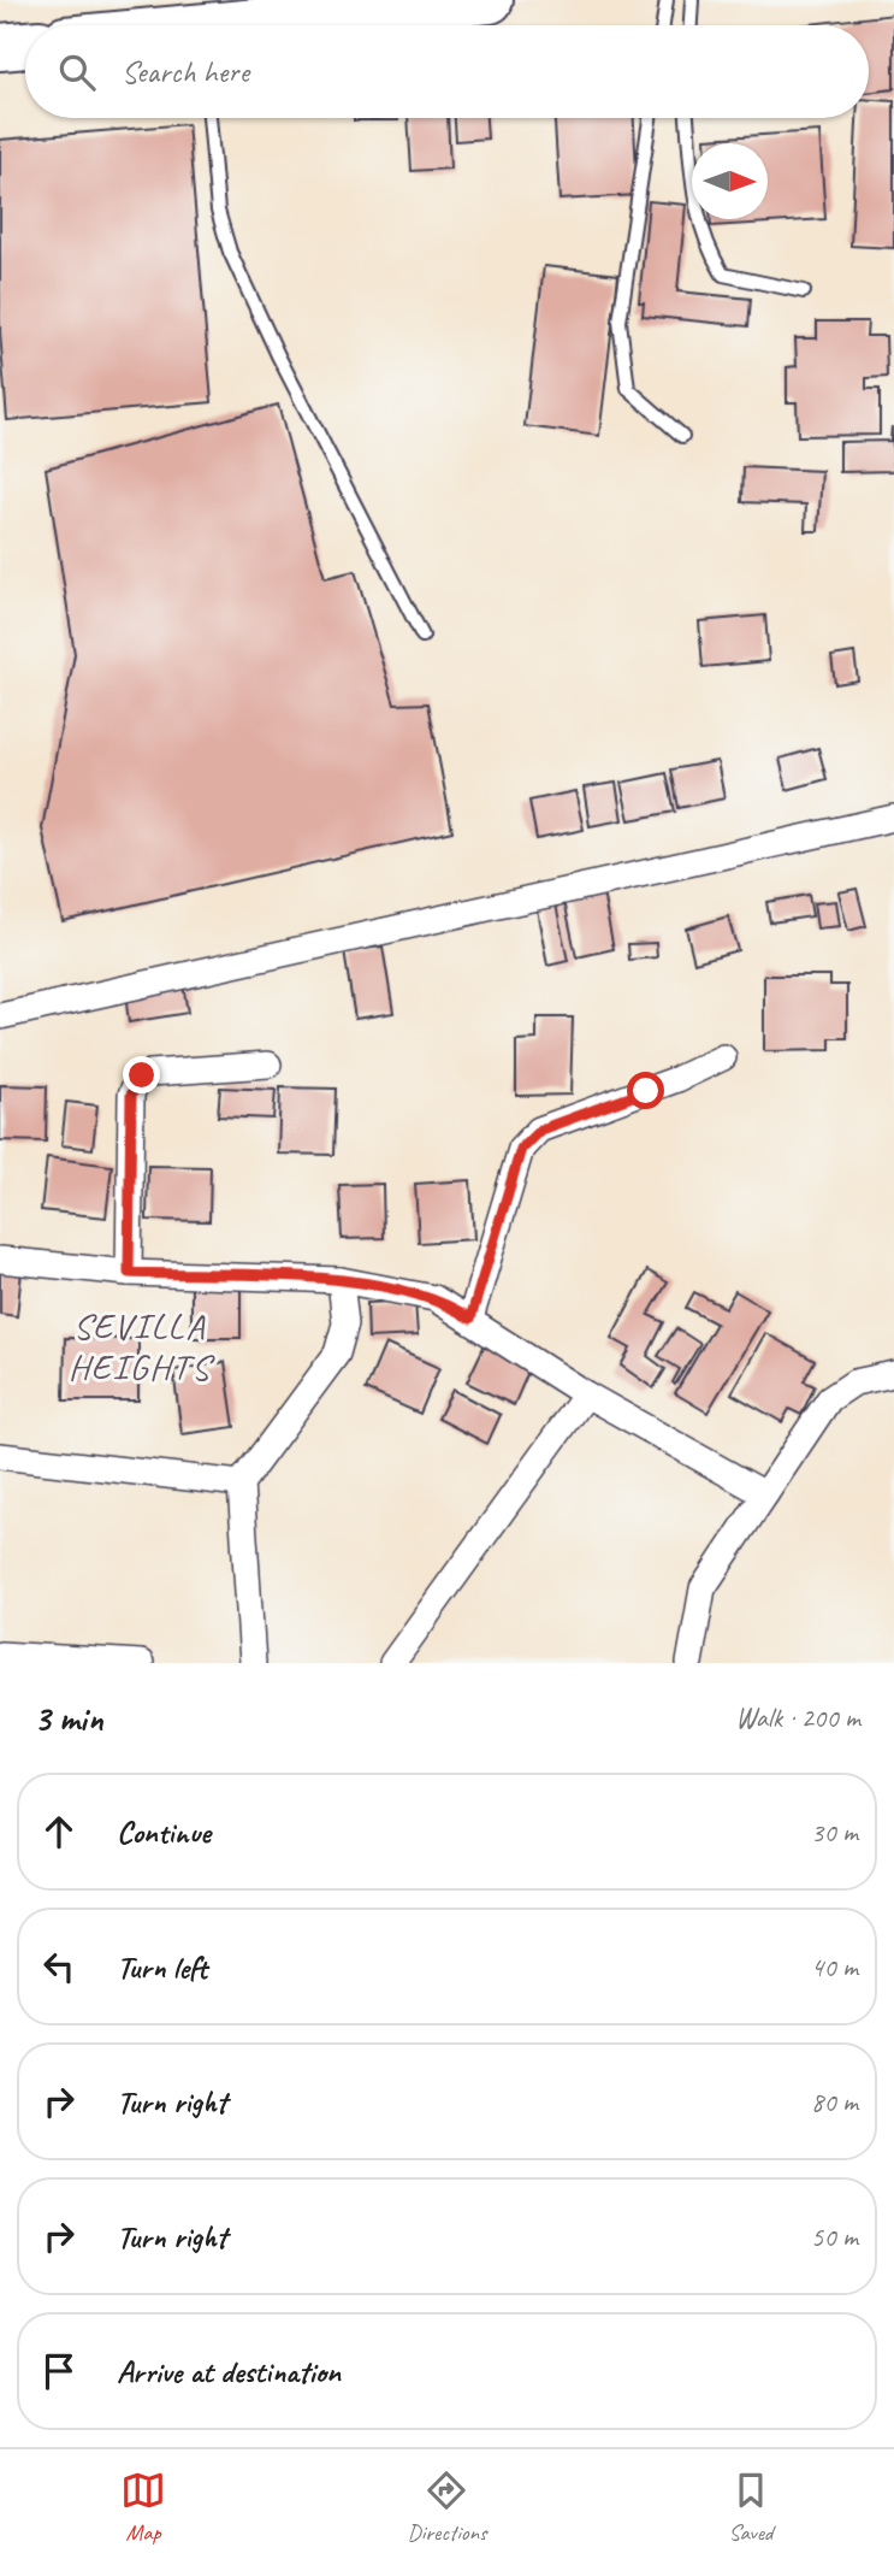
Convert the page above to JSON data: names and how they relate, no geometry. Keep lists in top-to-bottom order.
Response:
{
  "districts": ["SEVILLA HEIGHTS"],
  "north": "right",
  "page": {
    "search": "Search here",
    "heading": ["3 min", "Walk · 200 m"],
    "list": [
      ["Continue", "30 m"],
      ["Turn left", "40 m"],
      ["Turn right", "80 m"],
      ["Turn right", "50 m"],
      "Arrive at destination"
    ],
    "nav": ["Map", "Directions", "Saved"]
  }
}
